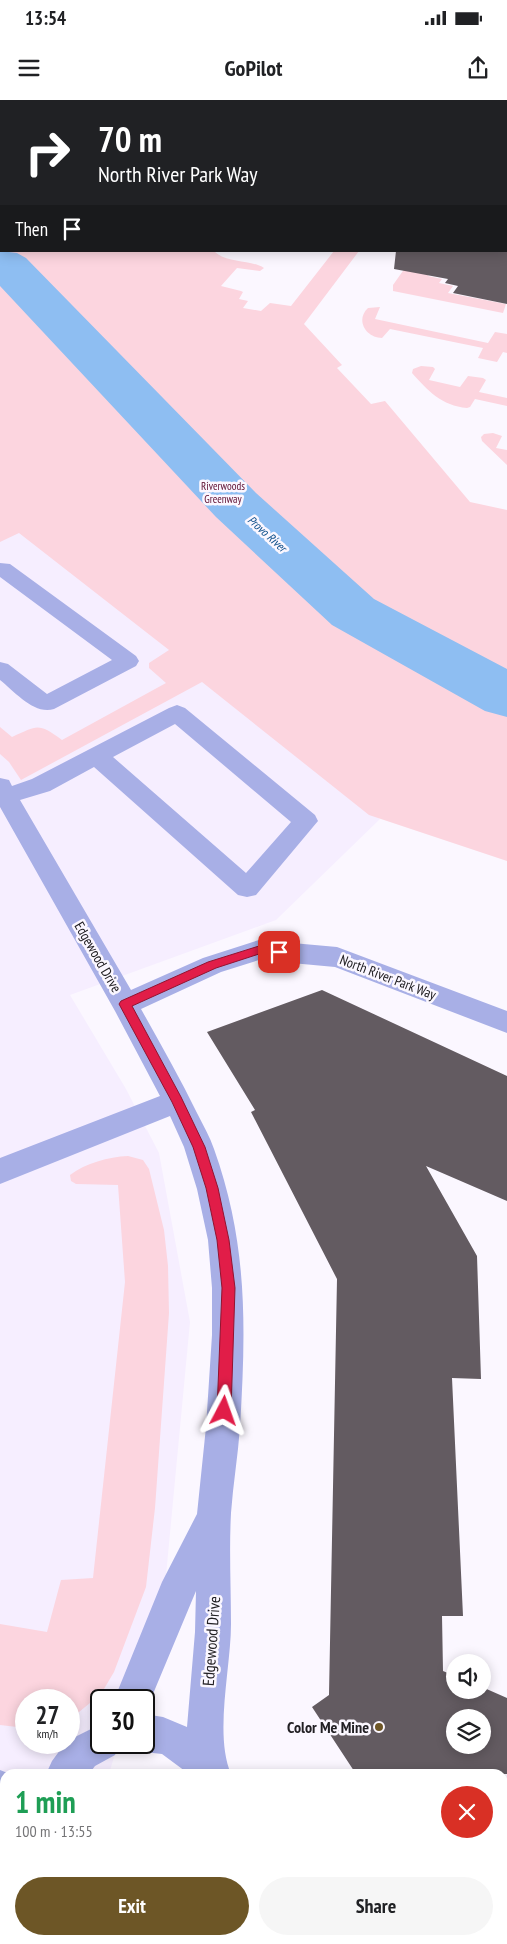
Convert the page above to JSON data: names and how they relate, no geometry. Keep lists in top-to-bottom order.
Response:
{
  "streets": {
    "street": ["Edgewood Drive", "North River Park Way"]
  },
  "crossings": [
    ["Edgewood Drive", "North River Park Way"]
  ],
  "water": ["Provo River"],
  "parks": ["Riverwoods Greenway"],
  "places": ["Color Me Mine"],
  "page": {
    "status": "13:54",
    "header": "GoPilot",
    "turn": ["70 m", "North River Park Way"],
    "then": "Then",
    "speed": "27 km/h",
    "limit": "30",
    "heading": ["1 min", "100 m · 13:55"],
    "buttons": ["Exit", "Share"]
  }
}
